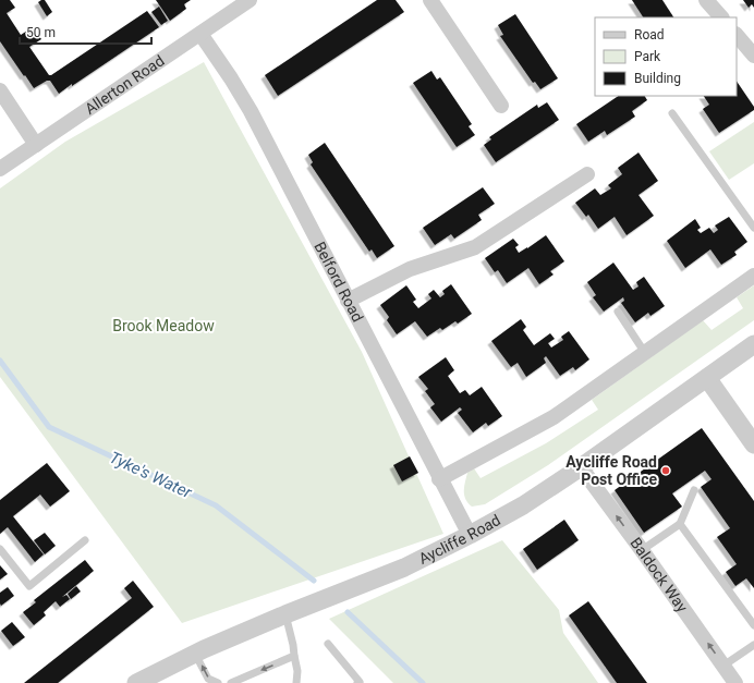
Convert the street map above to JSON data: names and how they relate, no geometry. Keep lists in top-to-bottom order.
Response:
{
  "streets": {
    "street": [
      "Allerton Road",
      "Belford Road",
      "Aycliffe Road",
      "Baldock Way"
    ]
  },
  "crossings": [
    ["Allerton Road", "Belford Road"],
    ["Belford Road", "Aycliffe Road"],
    ["Aycliffe Road", "Baldock Way"]
  ],
  "one_way": ["Baldock Way"],
  "water": ["Tyke's Water"],
  "parks": ["Brook Meadow"],
  "places": ["Aycliffe Road Post Office"],
  "legend": ["Road", "Park", "Building"],
  "scale_bar": "50 m"
}
